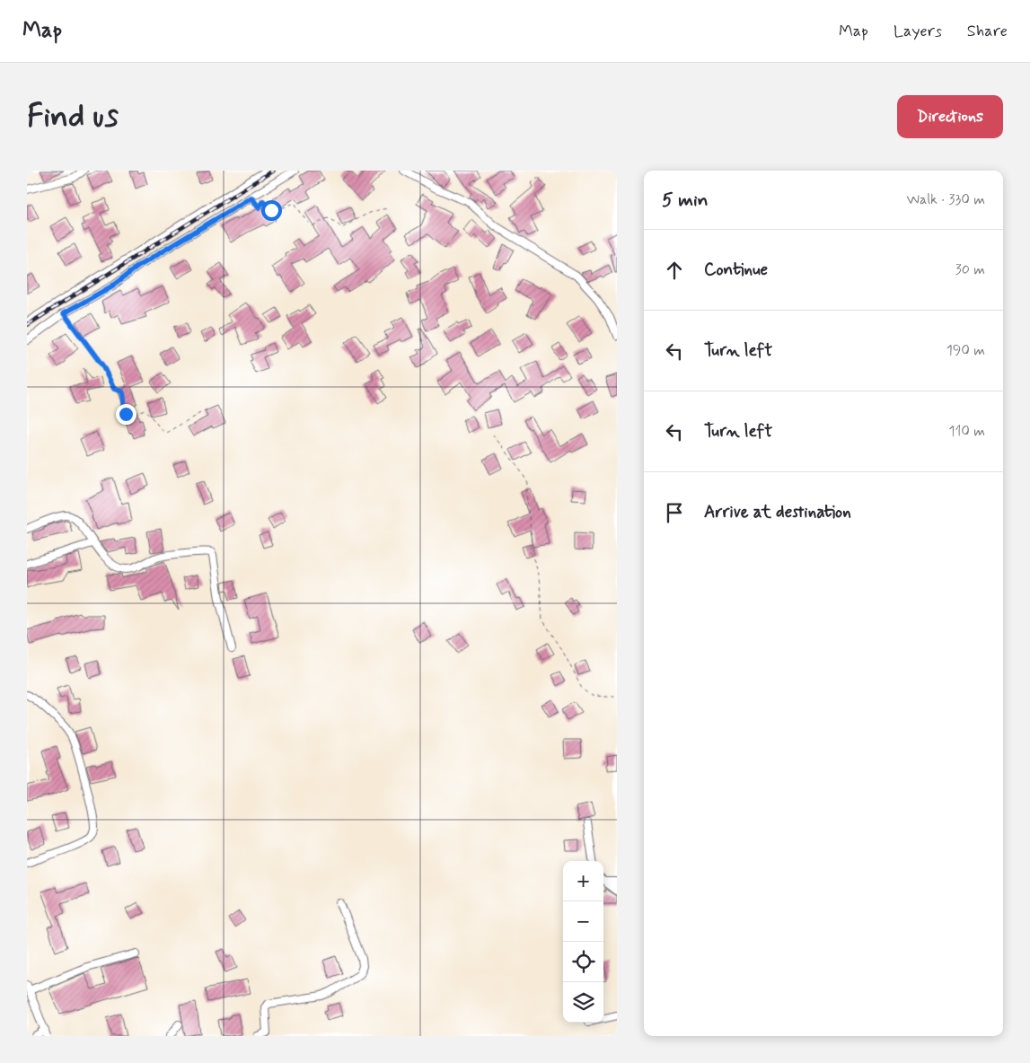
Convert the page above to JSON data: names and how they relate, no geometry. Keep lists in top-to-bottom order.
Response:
{
  "page": {
    "header": "Map",
    "nav": ["Map", "Layers", "Share"],
    "buttons": "Directions",
    "title": "Find us",
    "heading": ["5 min", "Walk · 330 m"],
    "list": [
      ["Continue", "30 m"],
      ["Turn left", "190 m"],
      ["Turn left", "110 m"],
      "Arrive at destination"
    ],
    "map_buttons": ["+", "−"]
  }
}
